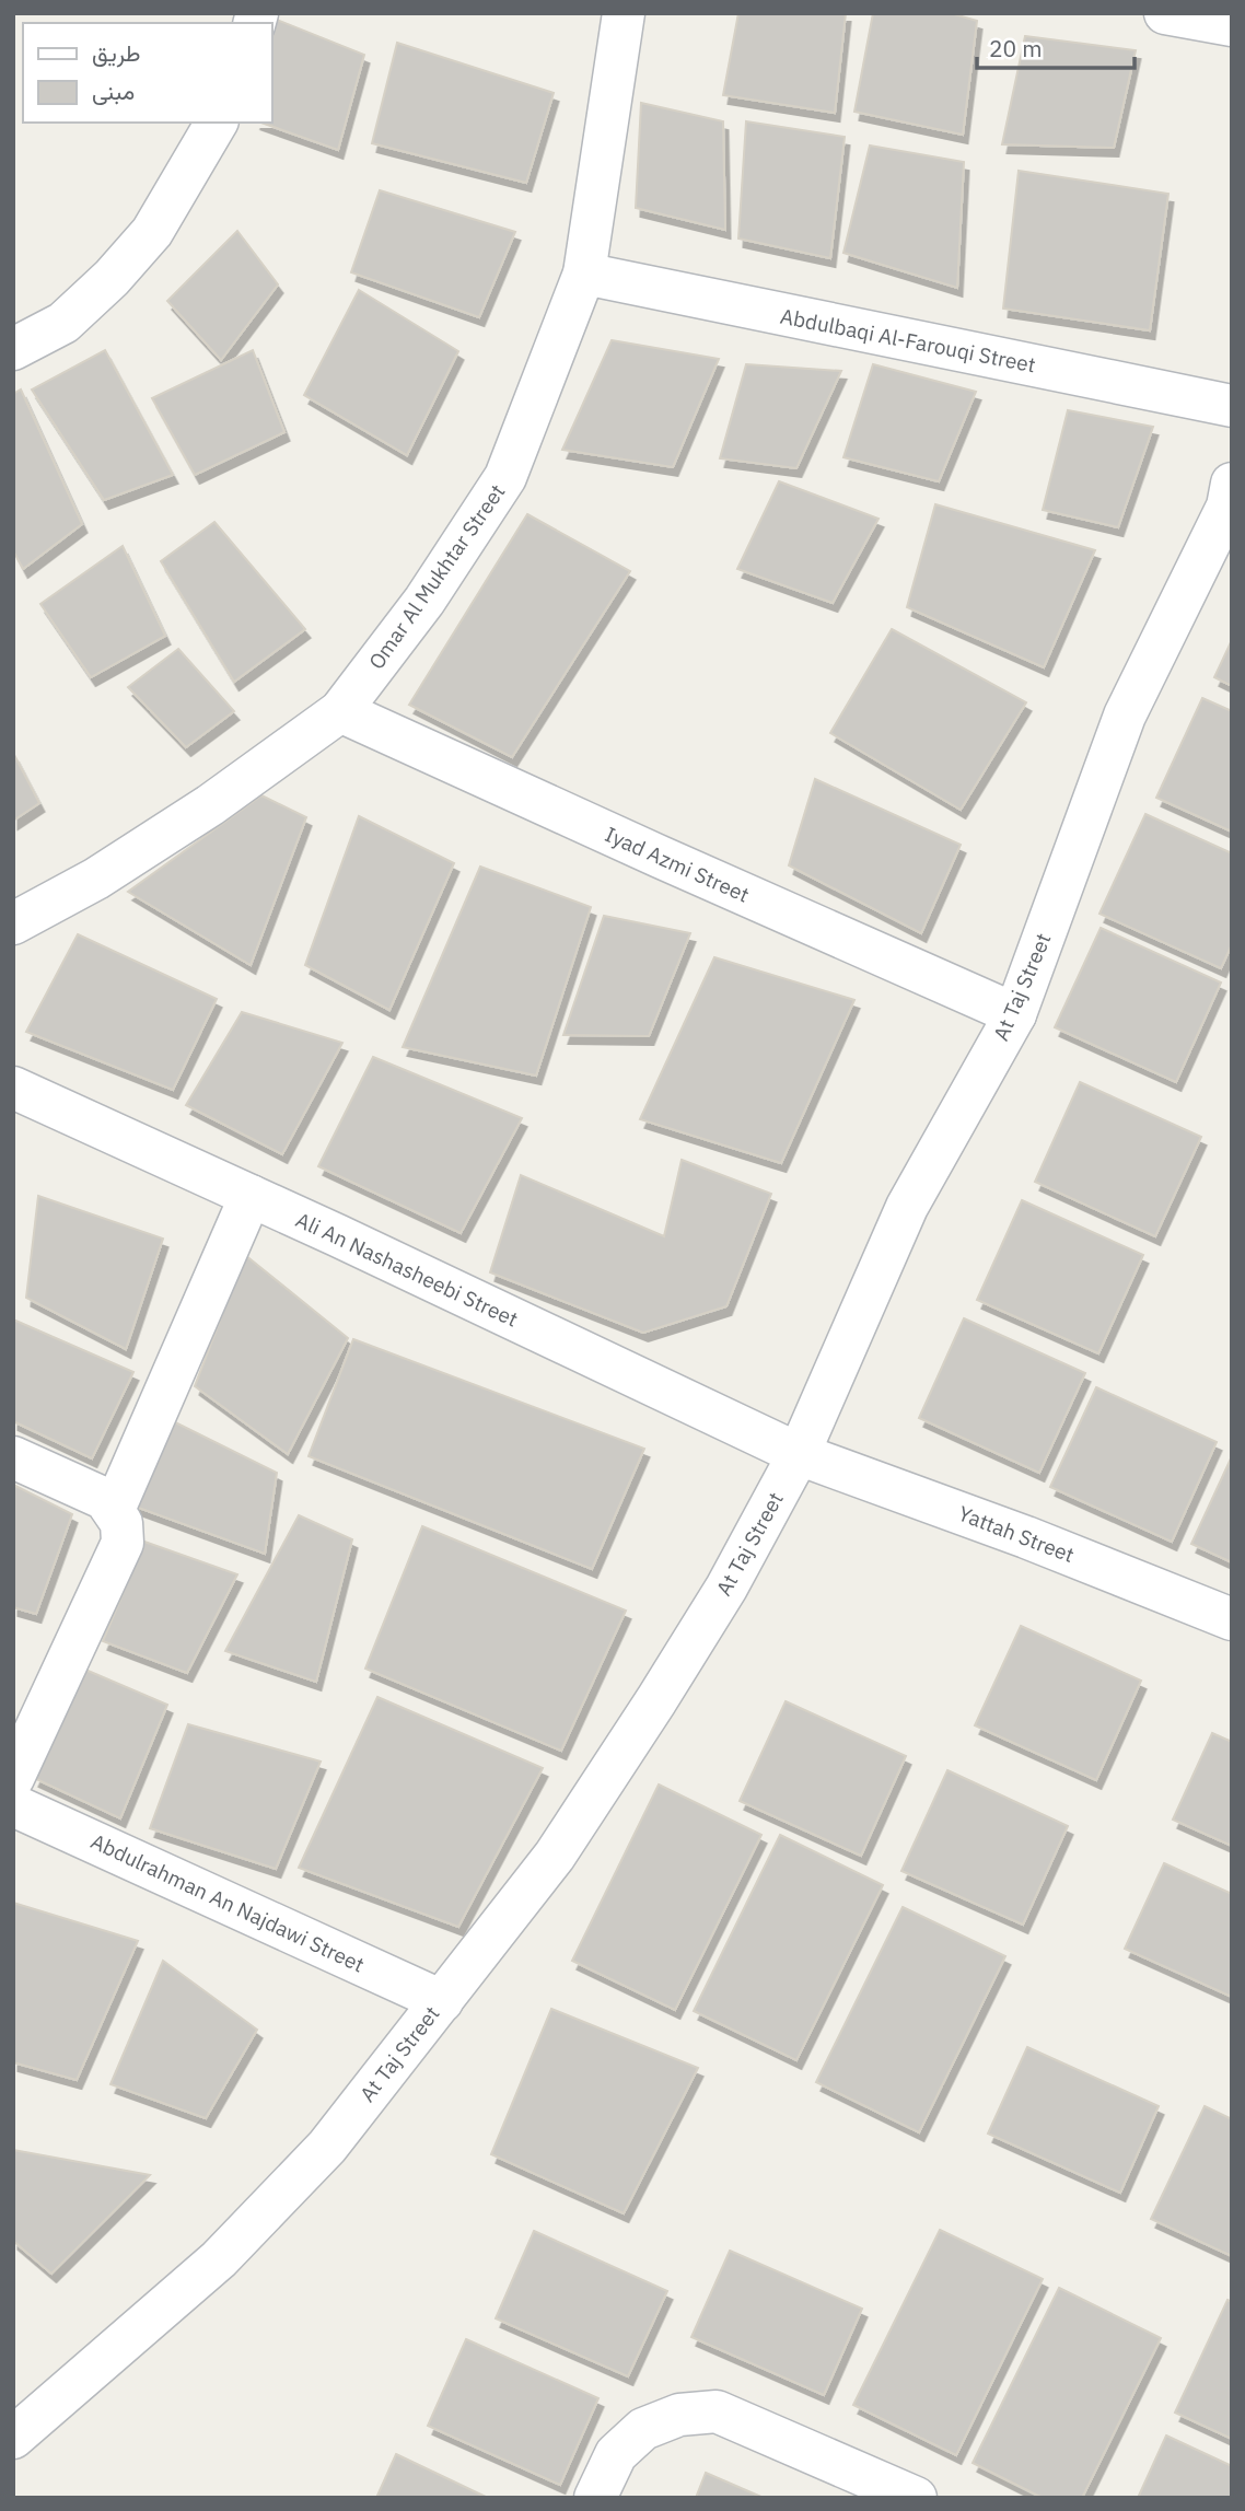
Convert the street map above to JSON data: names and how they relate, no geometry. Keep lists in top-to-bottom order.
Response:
{
  "streets": {
    "street": [
      "Abdulbaqi Al-Farouqi Street",
      "Omar Al Mukhtar Street",
      "Iyad Azmi Street",
      "At Taj Street",
      "Ali An Nashasheebi Street",
      "Yattah Street",
      "Abdulrahman An Najdawi Street"
    ]
  },
  "crossings": [
    ["Abdulbaqi Al-Farouqi Street", "Omar Al Mukhtar Street"],
    ["Omar Al Mukhtar Street", "Iyad Azmi Street"],
    ["Iyad Azmi Street", "At Taj Street"],
    ["At Taj Street", "Ali An Nashasheebi Street"],
    ["At Taj Street", "Yattah Street"],
    ["At Taj Street", "Abdulrahman An Najdawi Street"],
    ["Ali An Nashasheebi Street", "Yattah Street"]
  ],
  "legend": ["طريق", "مبنى"],
  "scale_bar": "20 m"
}
